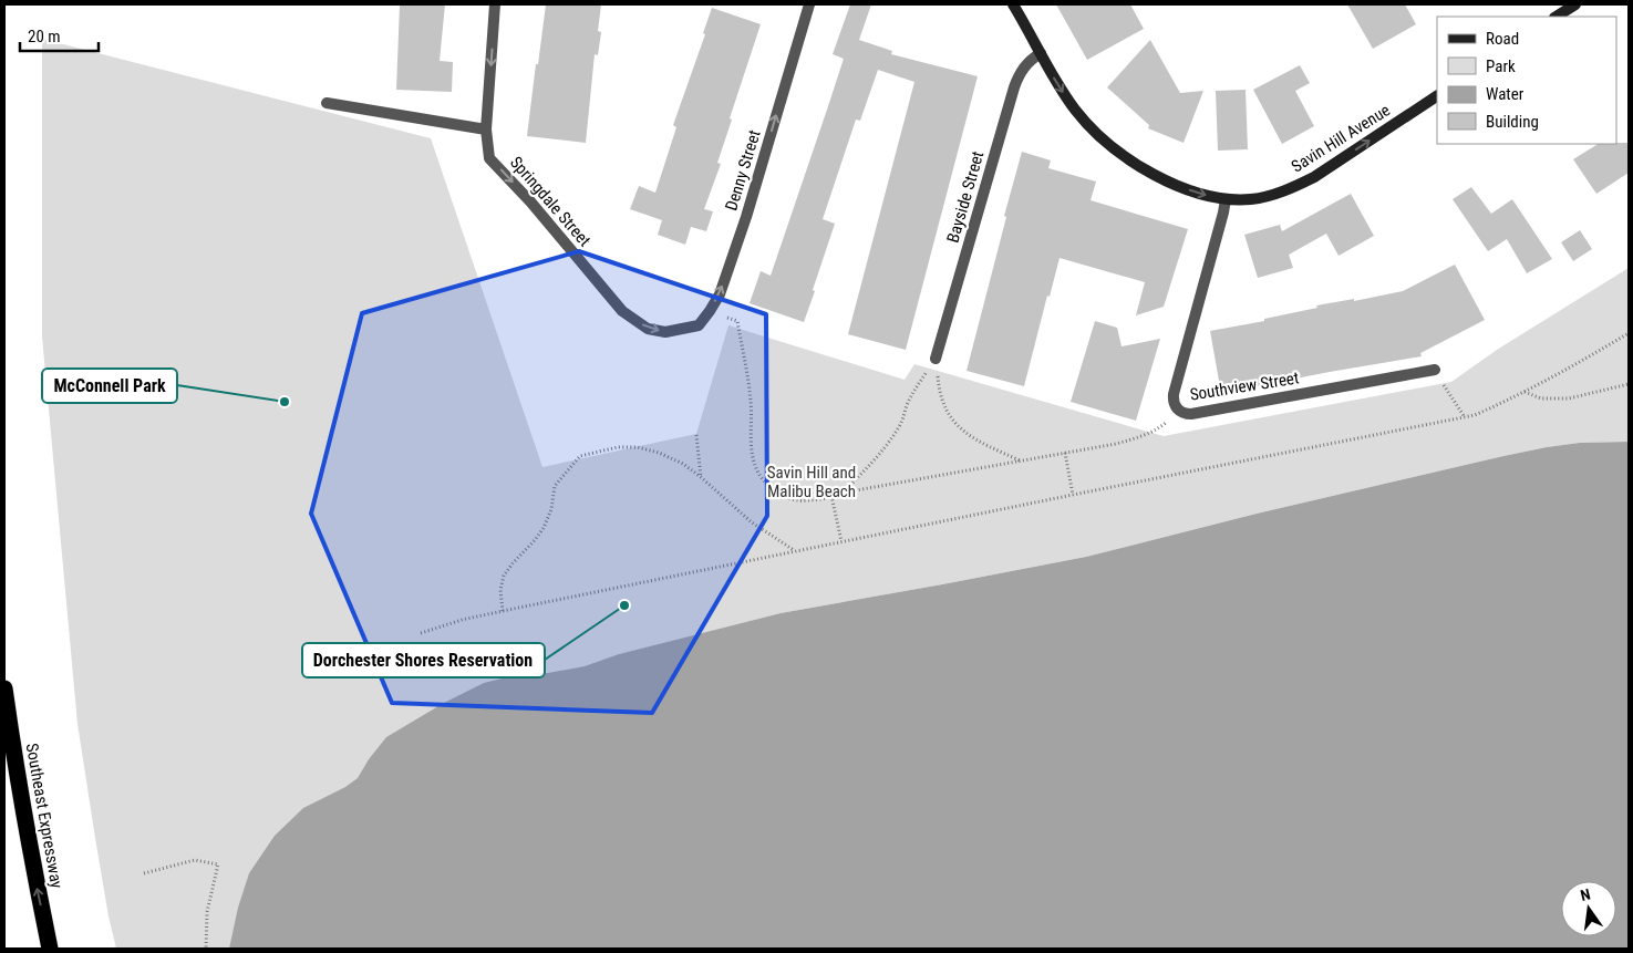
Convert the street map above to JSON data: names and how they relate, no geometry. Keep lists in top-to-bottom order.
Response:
{
  "streets": {
    "highway": ["Southeast Expressway"],
    "street": [
      "Savin Hill Avenue",
      "Denny Street",
      "Bayside Street",
      "Springdale Street",
      "Southview Street"
    ]
  },
  "crossings": [
    ["Savin Hill Avenue", "Bayside Street"],
    ["Savin Hill Avenue", "Southview Street"],
    ["Denny Street", "Springdale Street"]
  ],
  "one_way": [
    "Savin Hill Avenue",
    "Denny Street",
    "Springdale Street",
    "Southeast Expressway"
  ],
  "parks": ["Savin Hill and Malibu Beach"],
  "places": ["McConnell Park", "Dorchester Shores Reservation"],
  "legend": [
    "Road",
    "Park",
    "Water",
    "Building"
  ],
  "scale_bar": "20 m",
  "north": "top"
}
